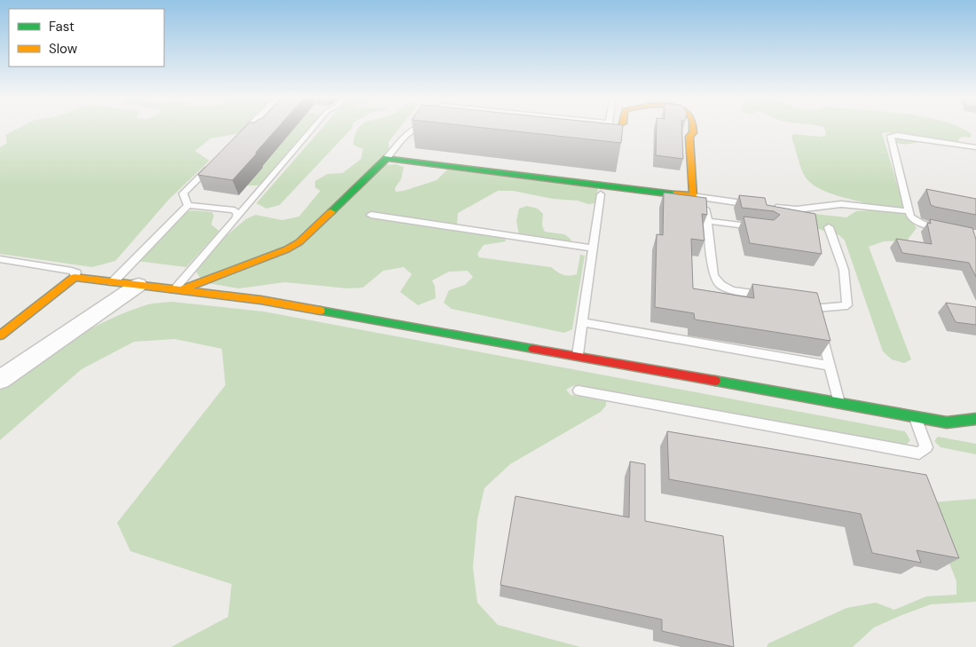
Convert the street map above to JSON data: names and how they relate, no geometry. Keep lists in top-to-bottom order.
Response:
{
  "legend": ["Fast", "Slow"]
}
